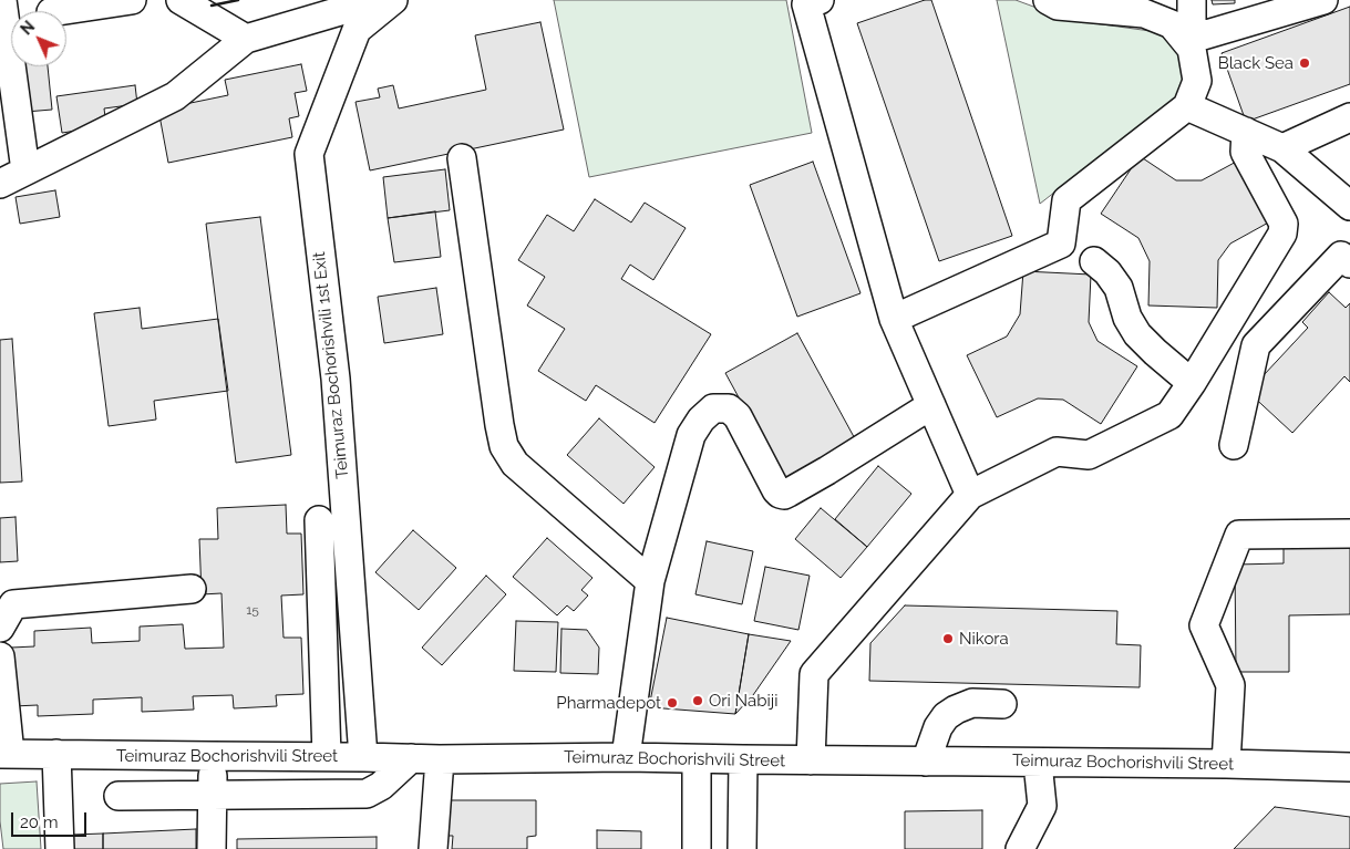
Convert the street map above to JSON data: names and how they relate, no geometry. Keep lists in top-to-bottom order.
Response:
{
  "streets": {
    "street": ["Teimuraz Bochorishvili 1st Exit", "Teimuraz Bochorishvili Street"]
  },
  "crossings": [
    ["Teimuraz Bochorishvili 1st Exit", "Teimuraz Bochorishvili Street"]
  ],
  "places": [
    "Black Sea",
    "Nikora",
    "Ori Nabiji",
    "Pharmadepot"
  ],
  "house_numbers": ["15"],
  "scale_bar": "20 m",
  "north": "top left"
}
